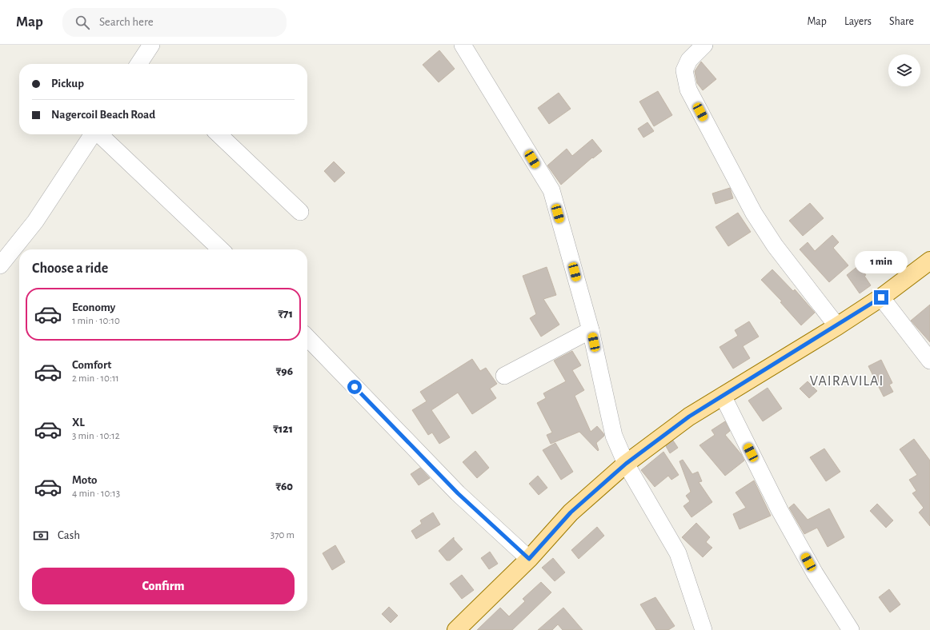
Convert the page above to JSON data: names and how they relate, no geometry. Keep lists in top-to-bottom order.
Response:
{
  "districts": ["VAIRAVILAI"],
  "page": {
    "header": "Map",
    "search": "Search here",
    "nav": ["Map", "Layers", "Share"],
    "banner": ["Pickup", "Nagercoil Beach Road"],
    "heading": "Choose a ride",
    "bubble": "1 min",
    "list": [
      {
        "name": "Economy",
        "note": "1 min · 10:10",
        "value": "₹71"
      },
      {
        "name": "Comfort",
        "note": "2 min · 10:11",
        "value": "₹96"
      },
      {
        "name": "XL",
        "note": "3 min · 10:12",
        "value": "₹121"
      },
      {
        "name": "Moto",
        "note": "4 min · 10:13",
        "value": "₹60"
      }
    ],
    "pay": ["Cash", "370 m"],
    "buttons": "Confirm"
  }
}
